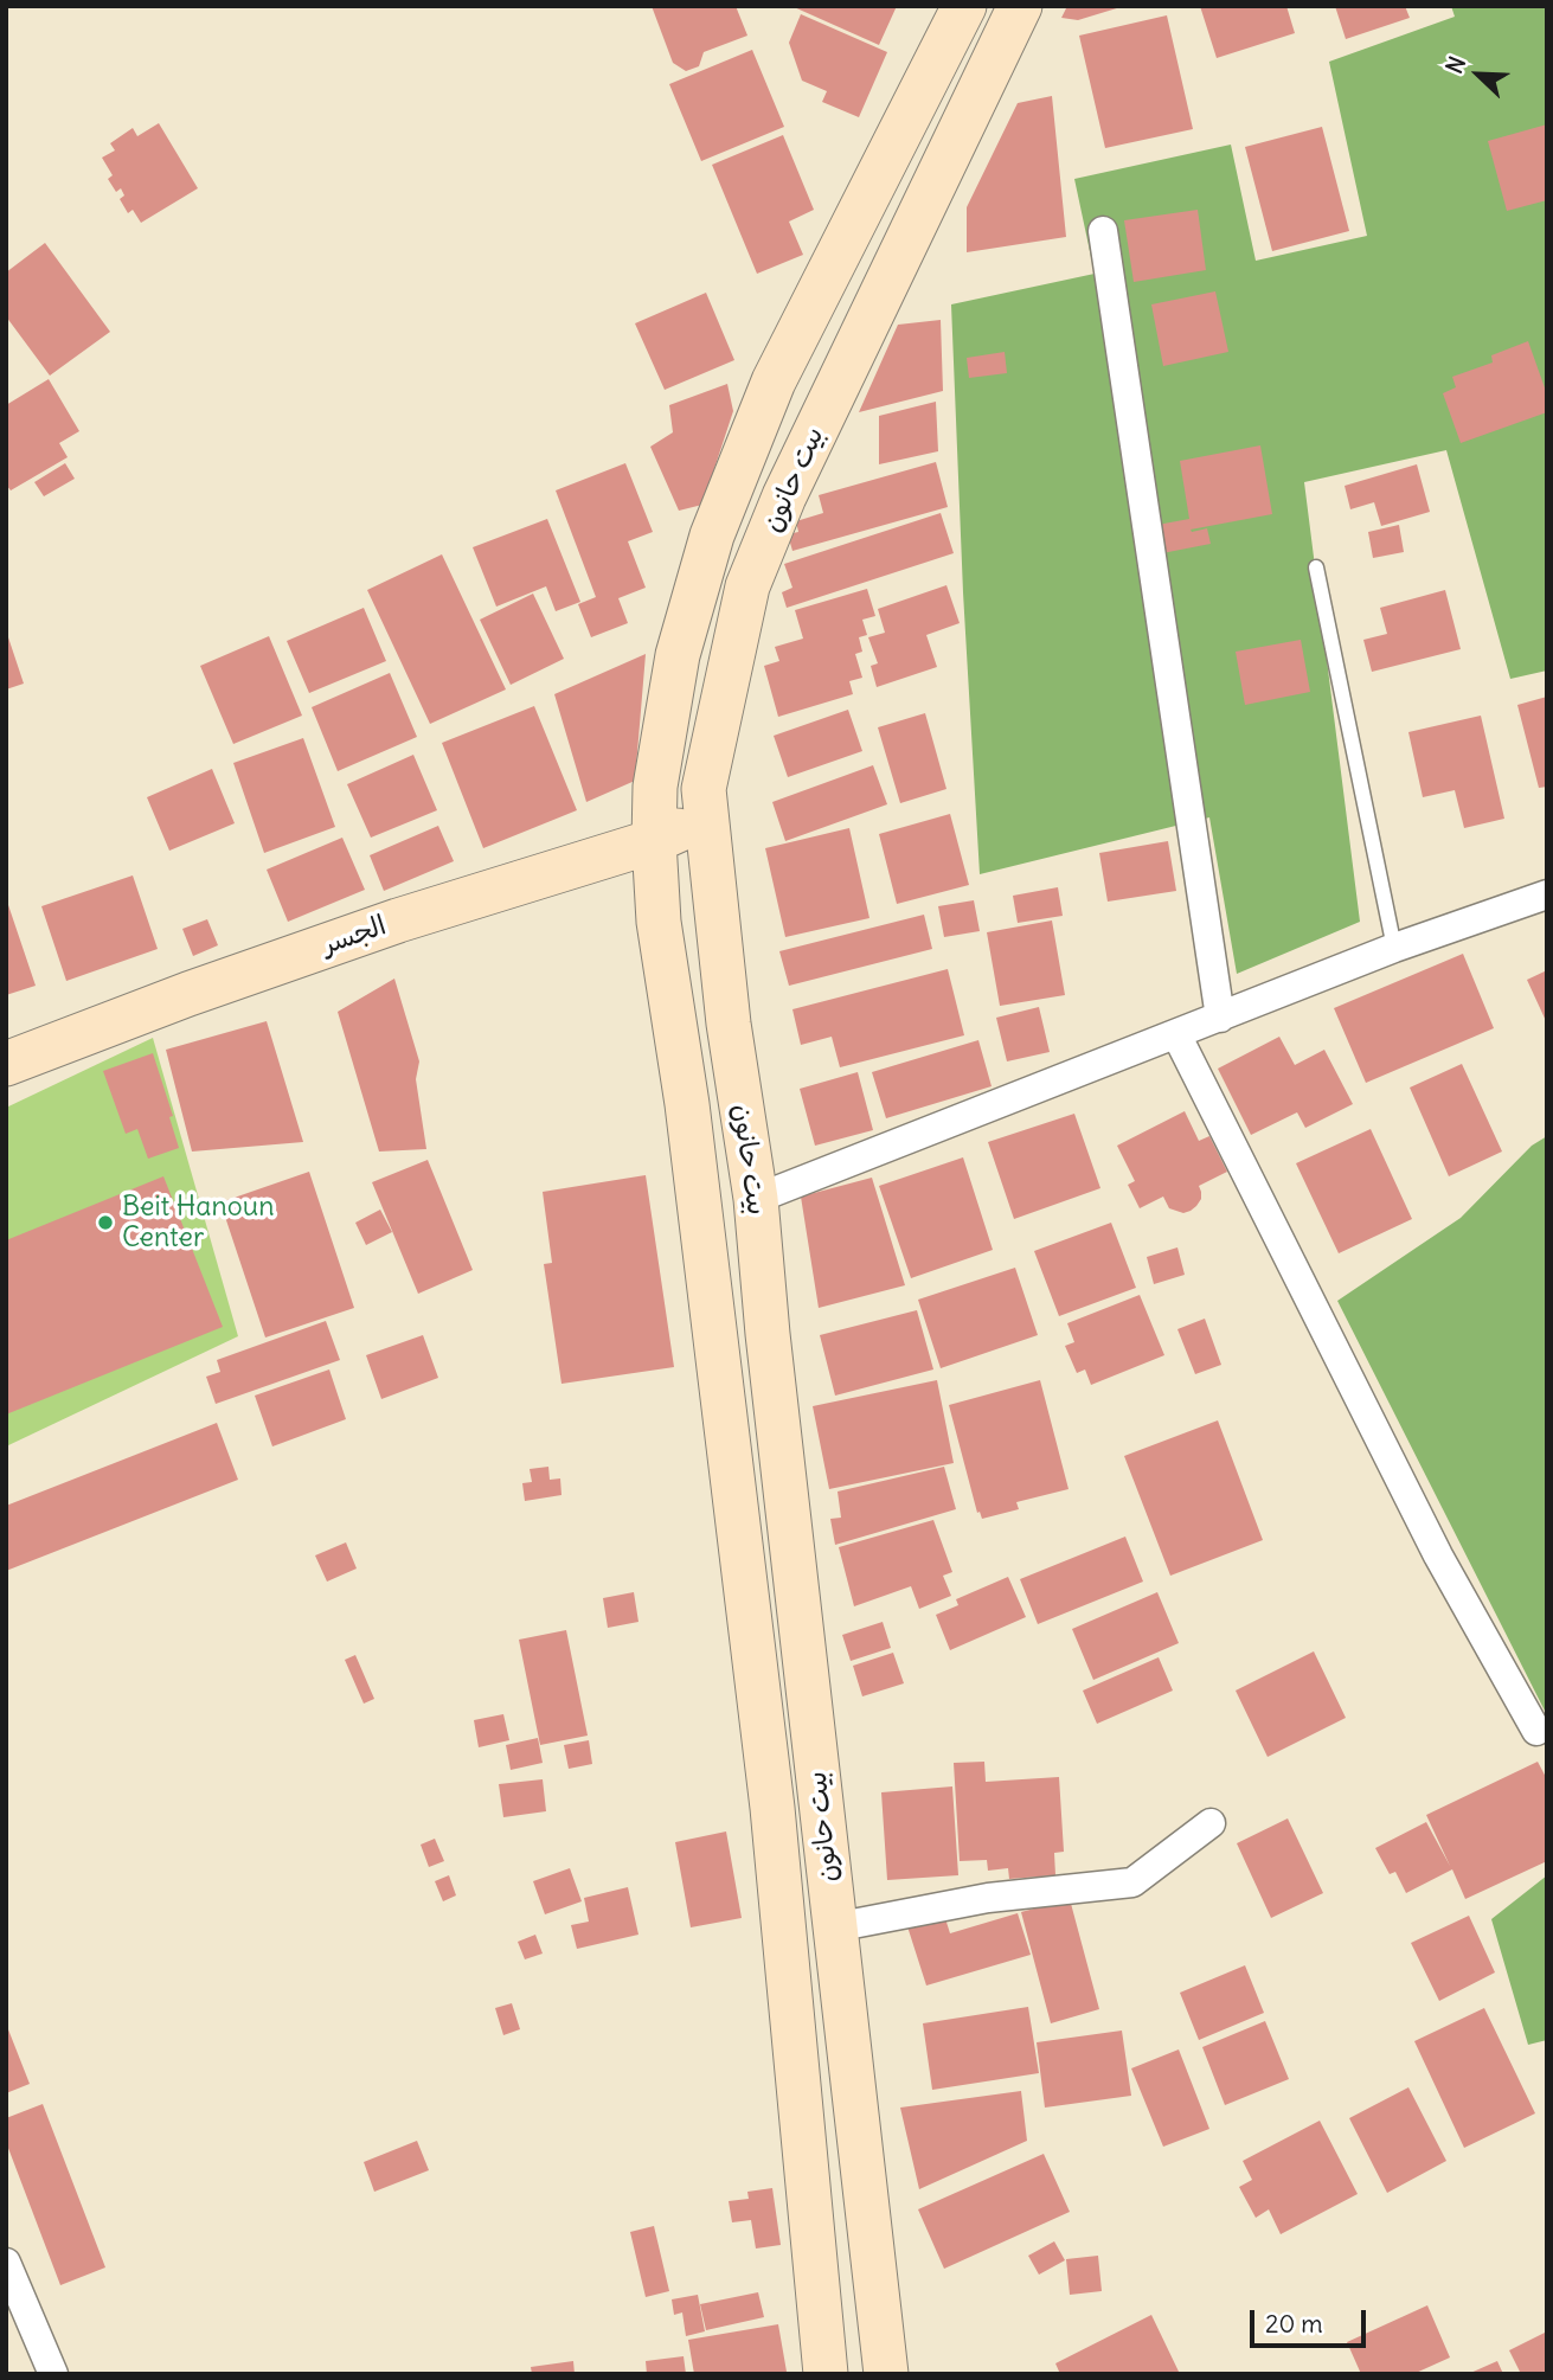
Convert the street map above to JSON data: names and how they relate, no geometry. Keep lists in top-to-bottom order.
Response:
{
  "streets": {
    "main road": ["بيت حانون", "الجسر"]
  },
  "crossings": [
    ["بيت حانون", "الجسر"]
  ],
  "places": ["Beit Hanoun Center"],
  "scale_bar": "20 m",
  "north": "top left"
}
